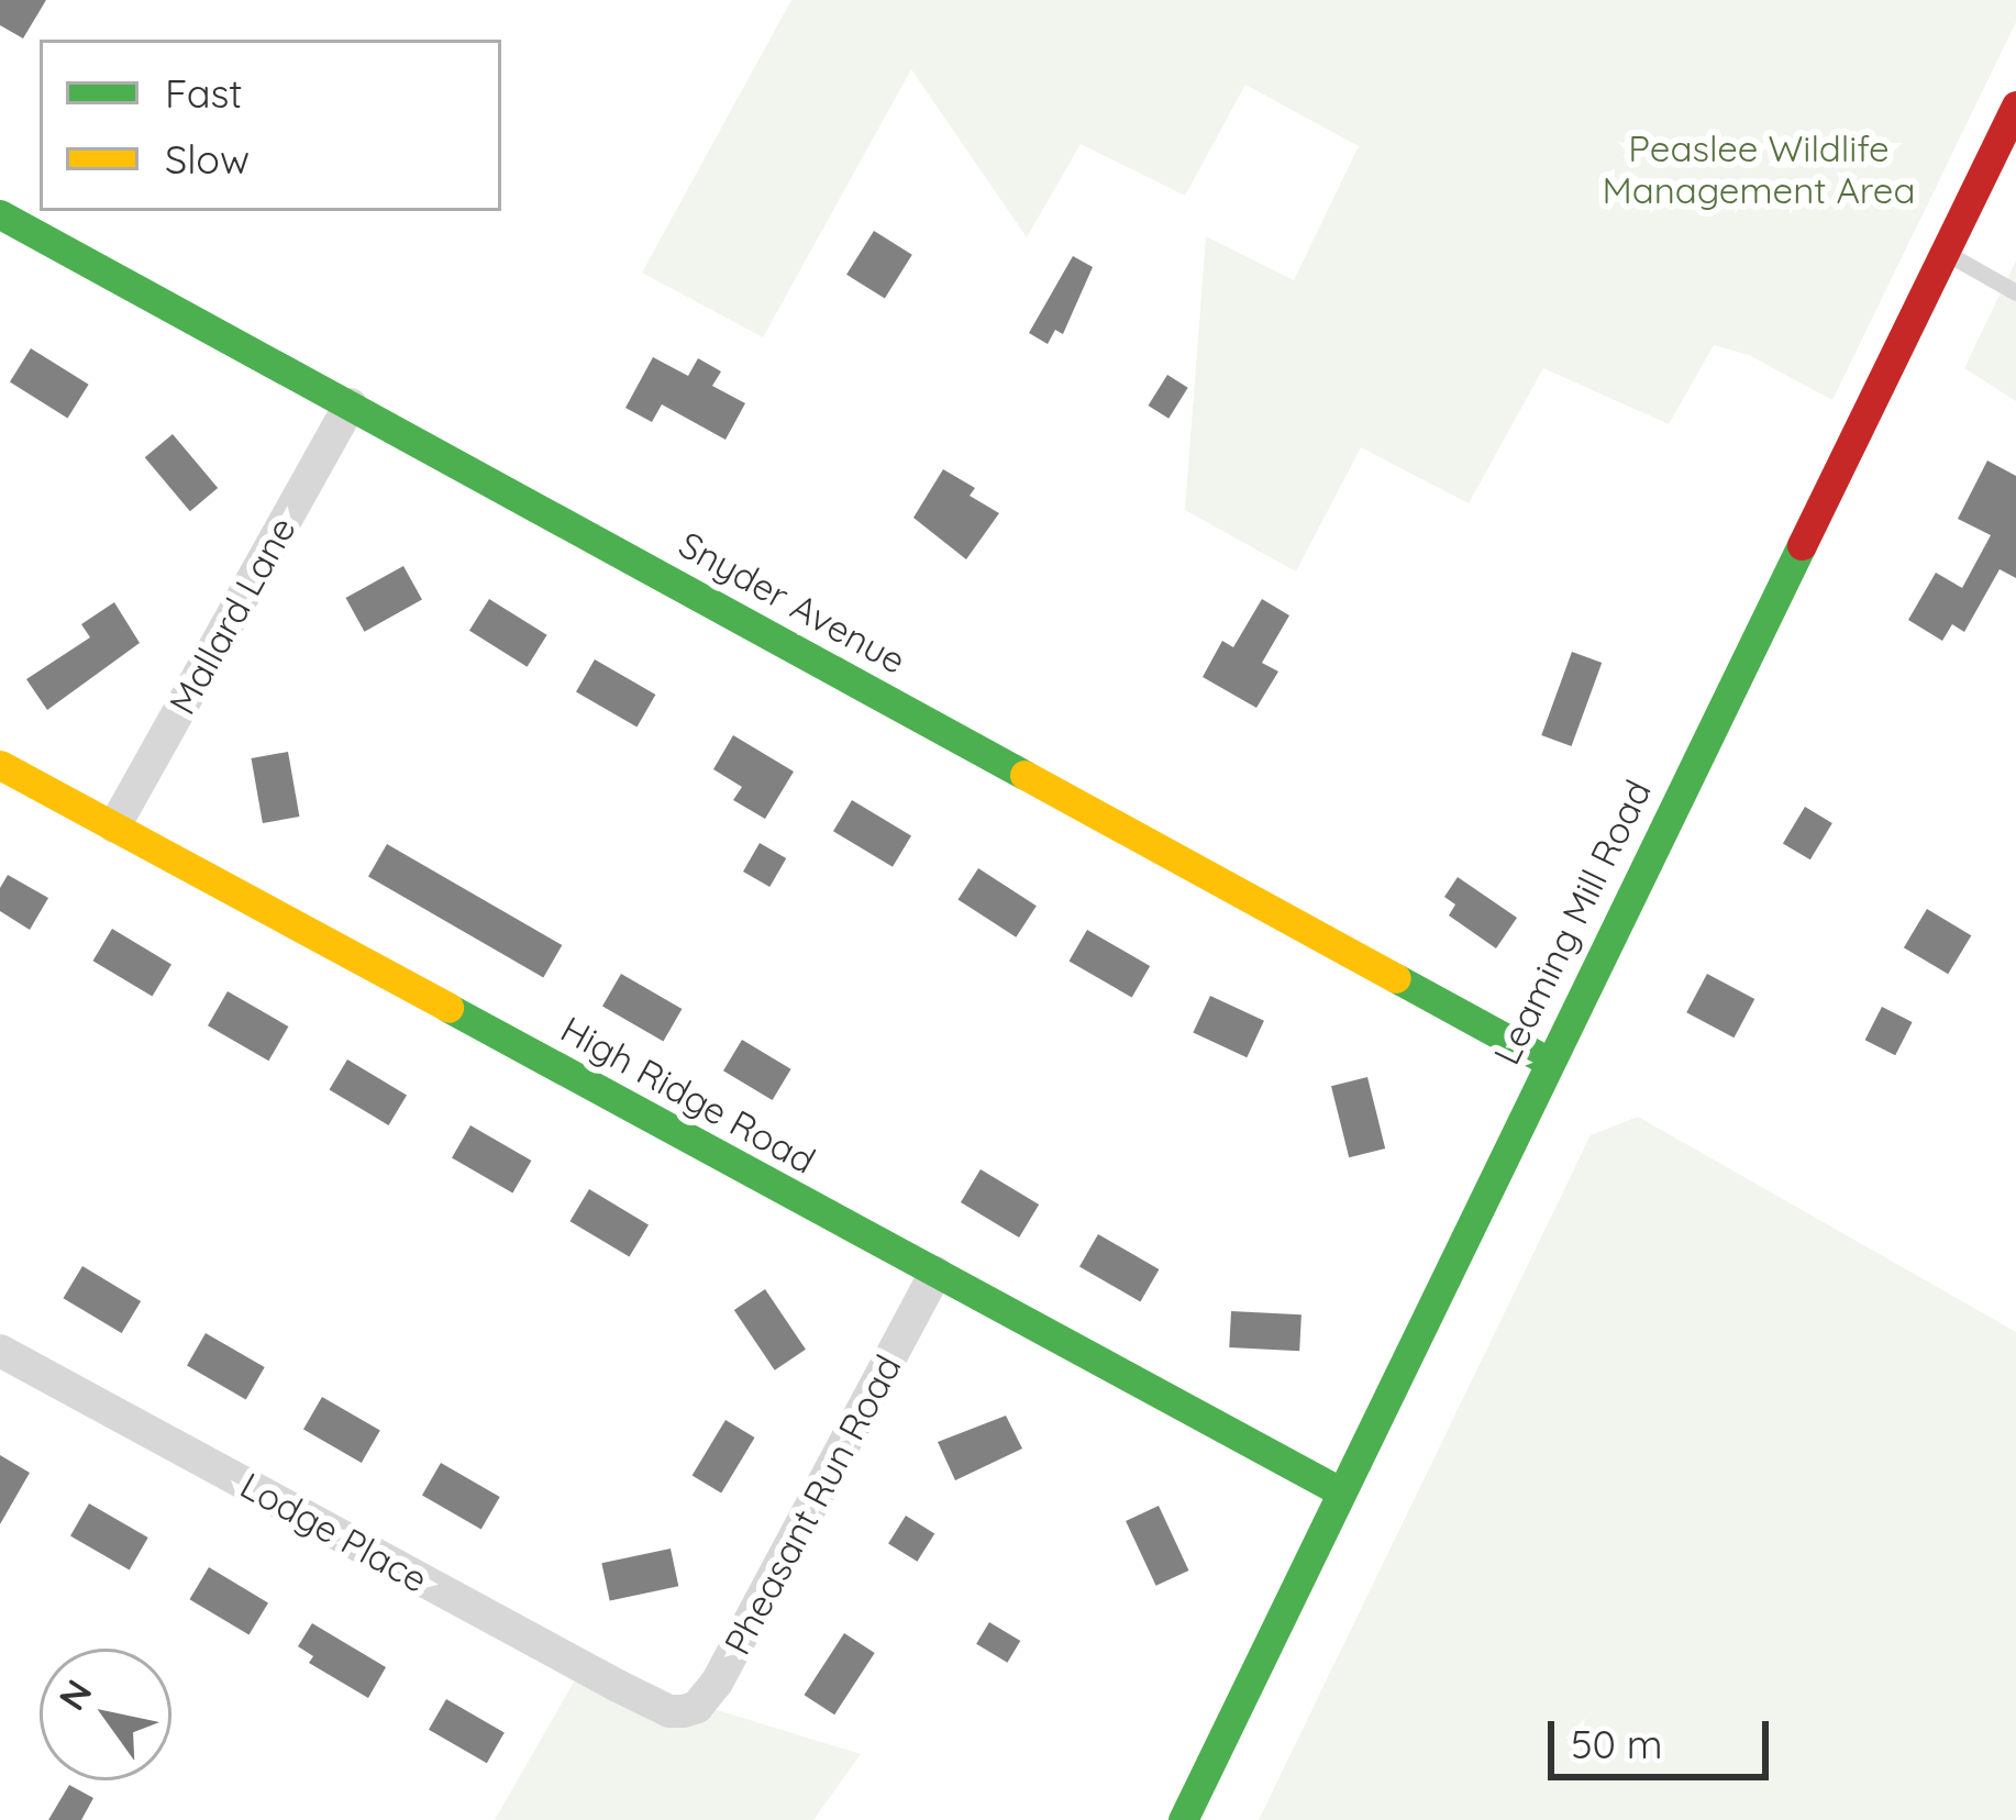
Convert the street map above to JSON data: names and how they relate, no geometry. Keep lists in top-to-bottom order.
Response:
{
  "streets": {
    "street": [
      "Snyder Avenue",
      "Mallard Lane",
      "Leaming Mill Road",
      "High Ridge Road",
      "Pheasant Run Road",
      "Lodge Place"
    ]
  },
  "crossings": [
    ["Snyder Avenue", "Mallard Lane"],
    ["Snyder Avenue", "Leaming Mill Road"],
    ["Mallard Lane", "High Ridge Road"],
    ["Leaming Mill Road", "High Ridge Road"],
    ["High Ridge Road", "Pheasant Run Road"],
    ["Pheasant Run Road", "Lodge Place"]
  ],
  "parks": ["Peaslee Wildlife Management Area"],
  "legend": ["Fast", "Slow"],
  "scale_bar": "50 m",
  "north": "top left"
}
